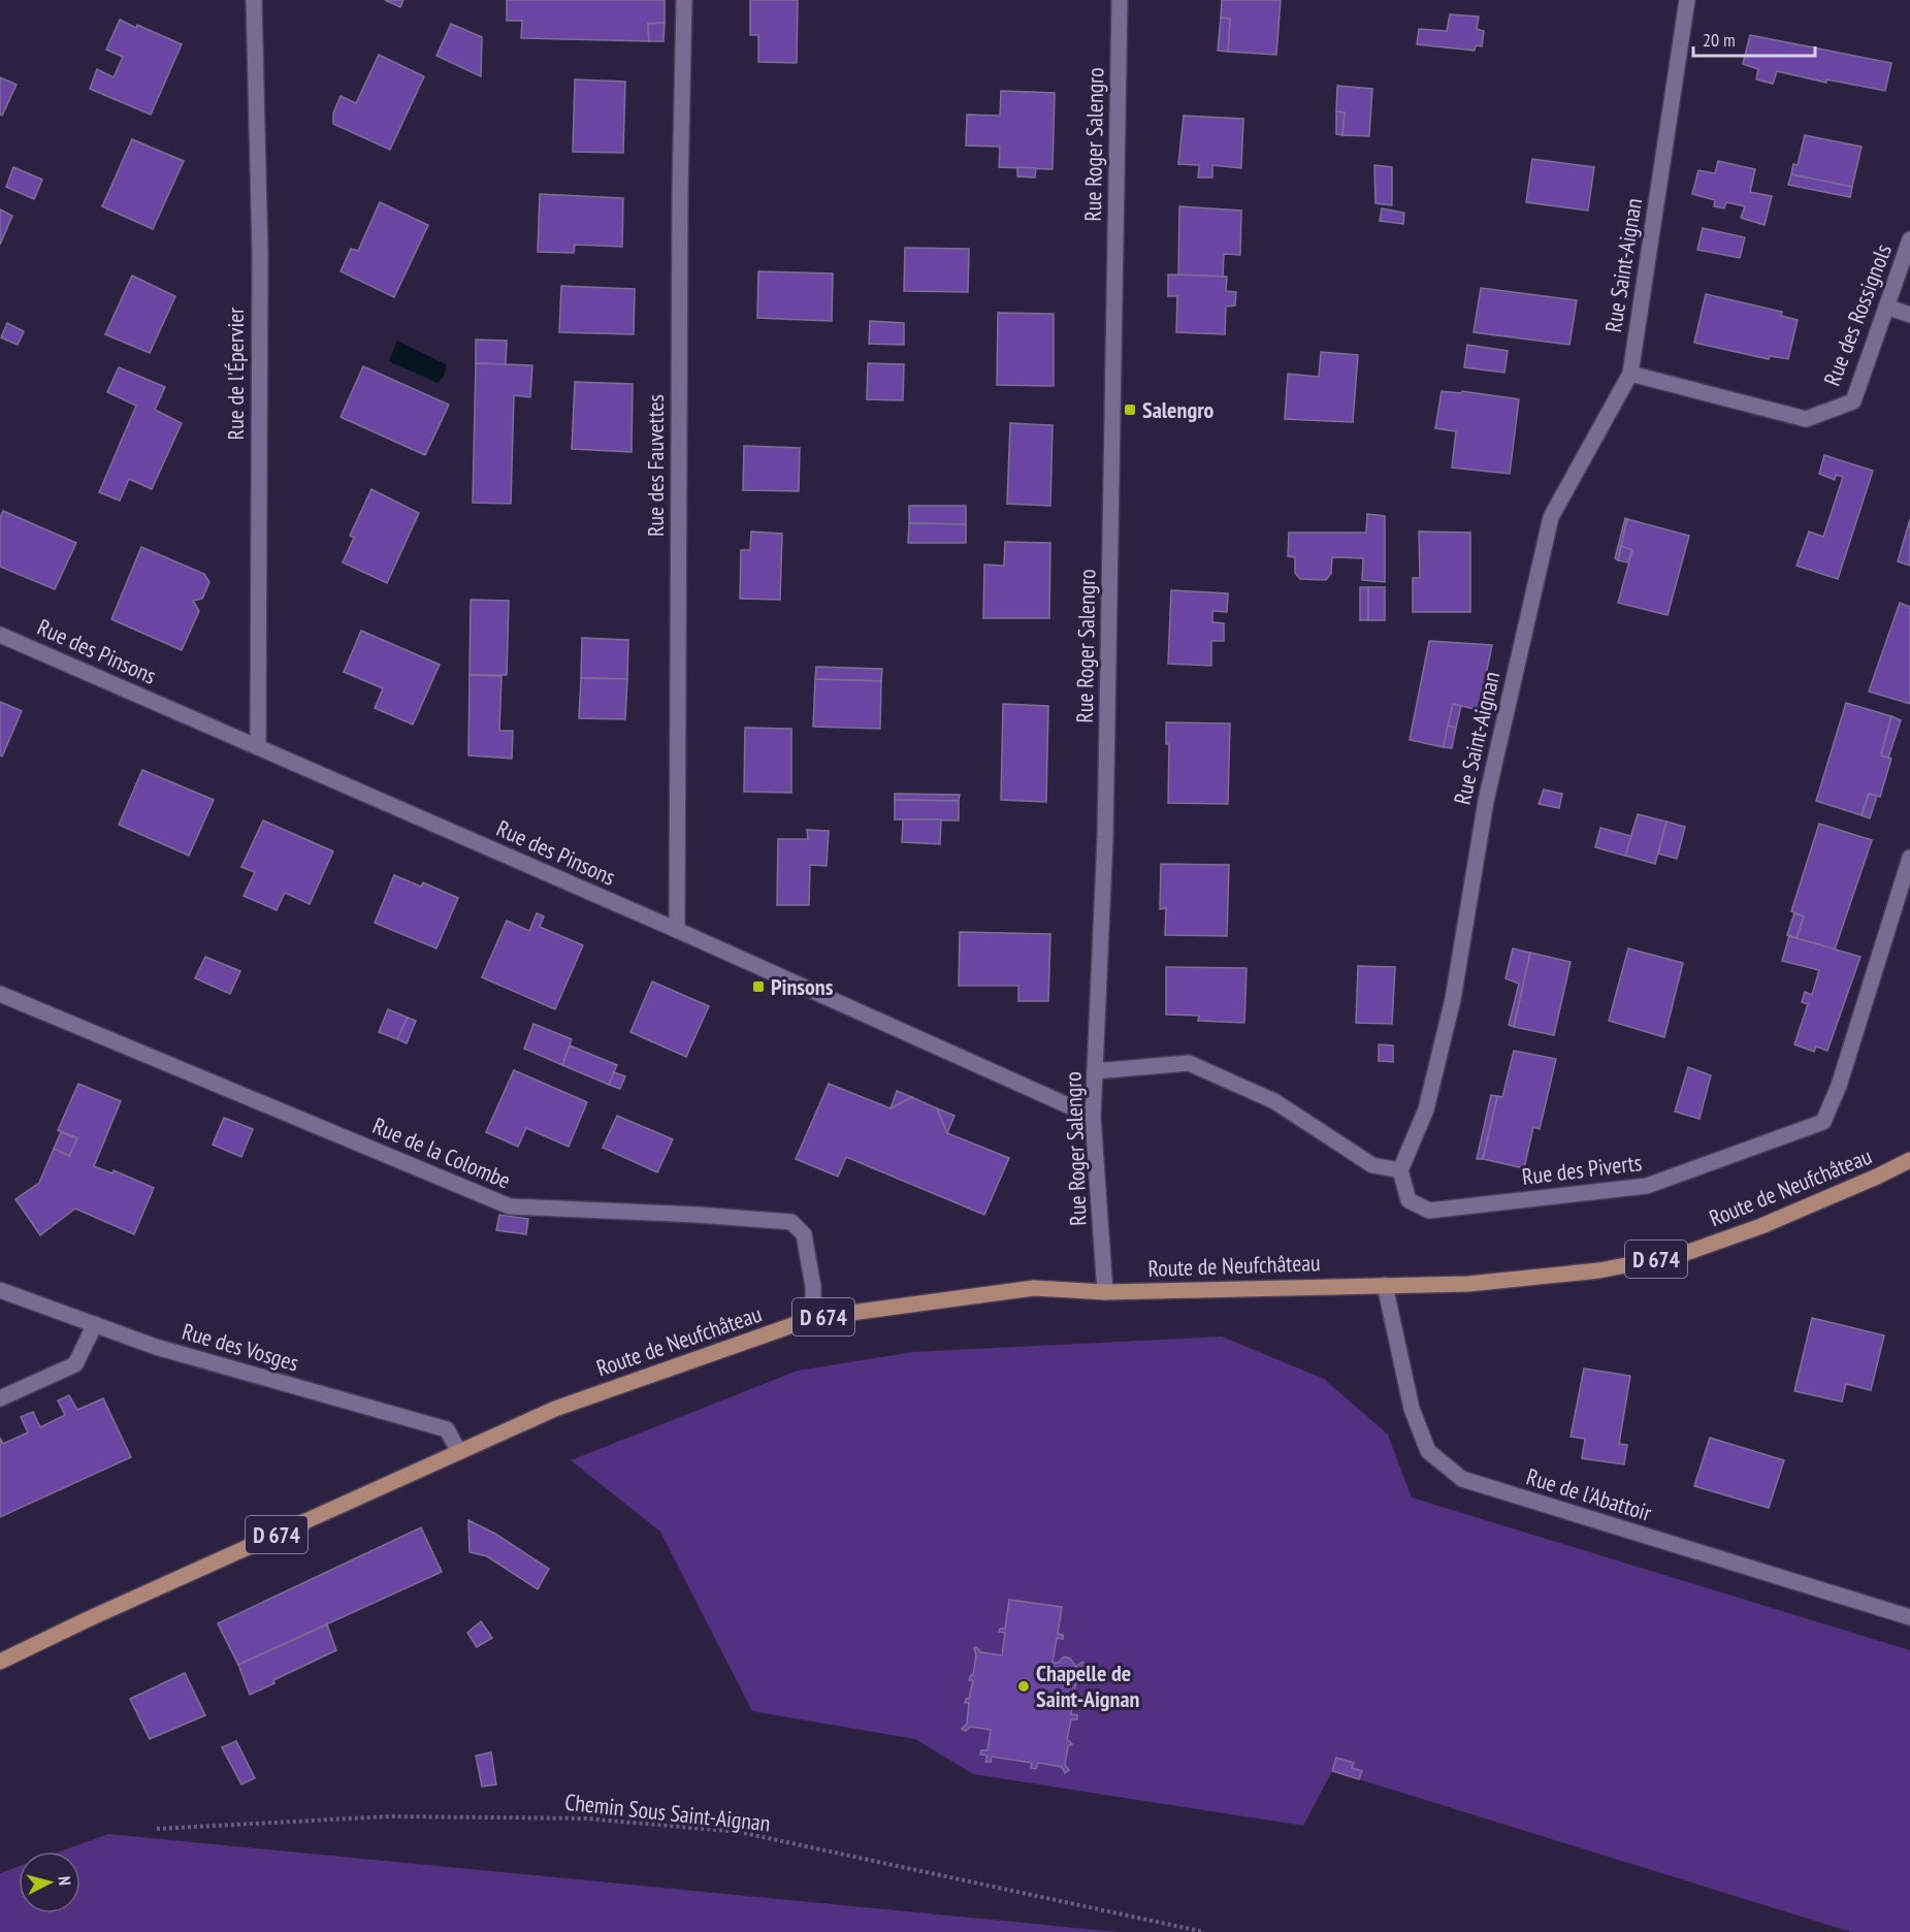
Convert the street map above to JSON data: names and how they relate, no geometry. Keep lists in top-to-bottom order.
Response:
{
  "streets": {
    "main road": ["Route de Neufchâteau", "D 674"],
    "street": [
      "Rue Roger Salengro",
      "Rue Saint-Aignan",
      "Rue des Rossignols",
      "Rue de l'Épervier",
      "Rue des Fauvettes",
      "Rue des Pinsons",
      "Rue de la Colombe",
      "Rue des Piverts",
      "Rue des Vosges",
      "Rue de l'Abattoir"
    ],
    "path": ["Chemin Sous Saint-Aignan"]
  },
  "crossings": [
    ["Rue Roger Salengro", "Rue des Pinsons"],
    ["Rue Roger Salengro", "Route de Neufchâteau"],
    ["Rue Saint-Aignan", "Rue des Rossignols"],
    ["Rue Saint-Aignan", "Rue des Piverts"],
    ["Rue de l'Épervier", "Rue des Pinsons"],
    ["Rue des Fauvettes", "Rue des Pinsons"],
    ["Rue de la Colombe", "Route de Neufchâteau"],
    ["Route de Neufchâteau", "D 674"],
    ["Route de Neufchâteau", "Rue des Vosges"],
    ["Route de Neufchâteau", "Rue de l'Abattoir"],
    ["D 674", "Rue des Vosges"]
  ],
  "places": {
    "transit": ["Salengro", "Pinsons"],
    "other": ["Chapelle de Saint-Aignan"]
  },
  "scale_bar": "20 m",
  "north": "right"
}
